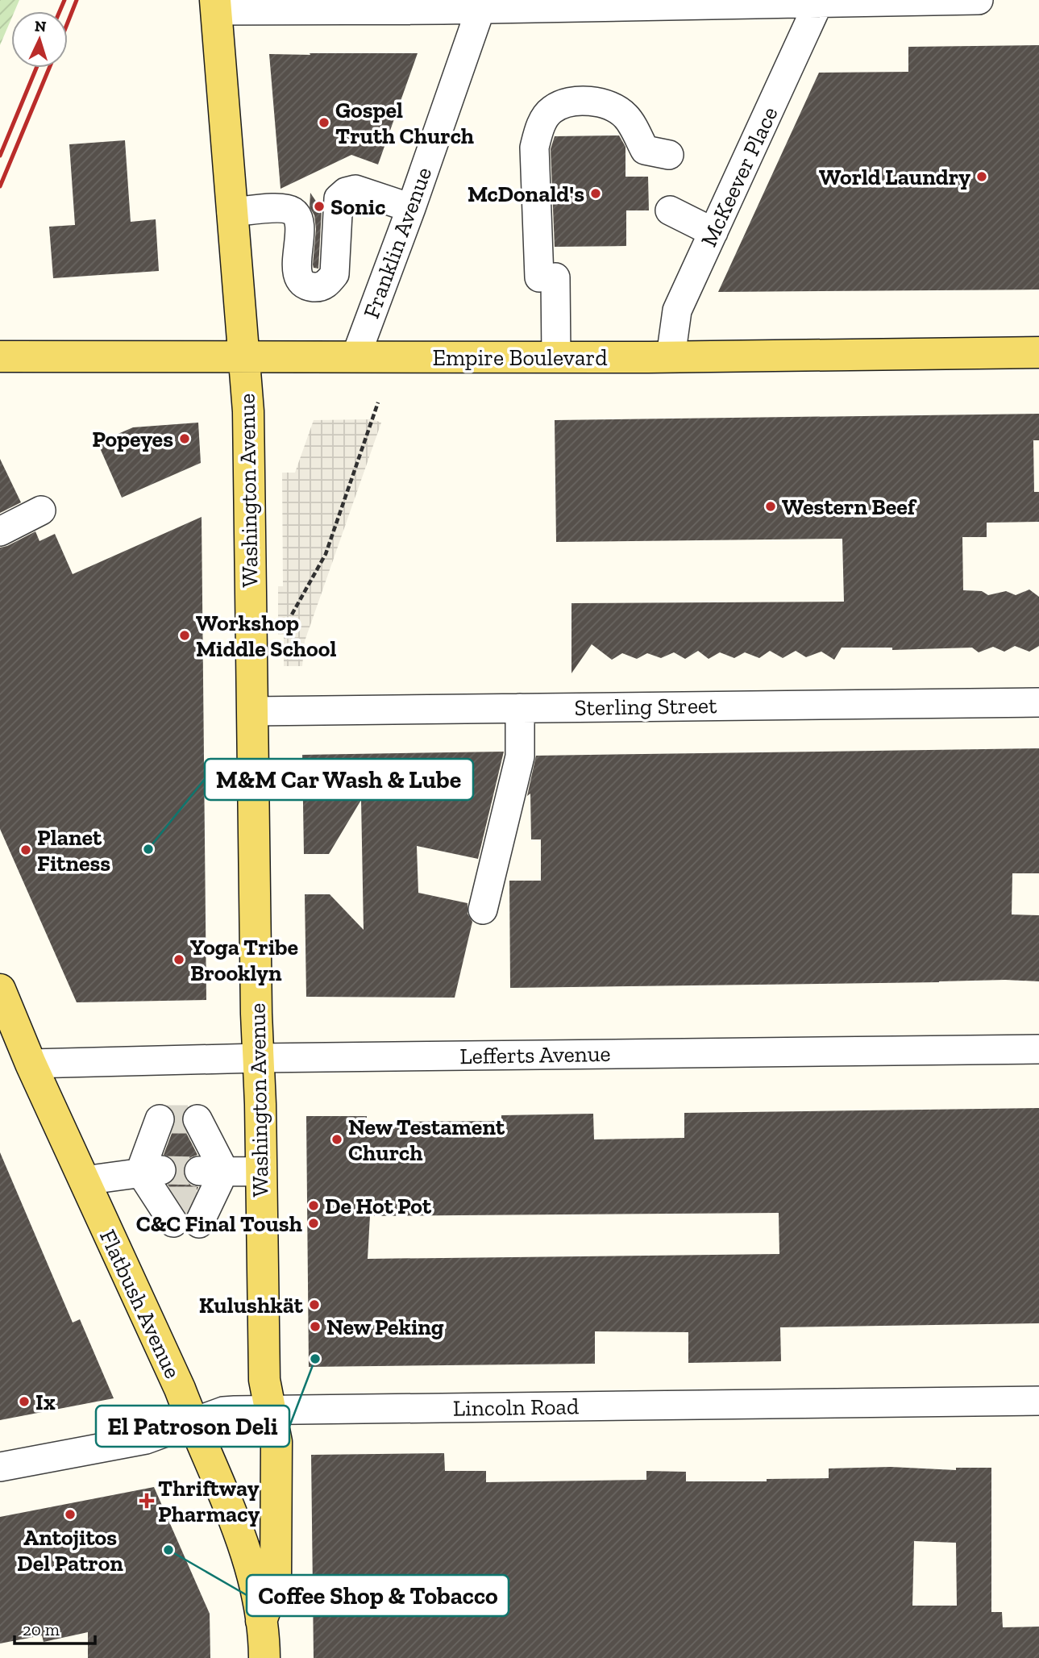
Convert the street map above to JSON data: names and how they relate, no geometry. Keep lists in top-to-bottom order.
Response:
{
  "streets": {
    "main road": ["Empire Boulevard", "Washington Avenue", "Flatbush Avenue"],
    "street": [
      "McKeever Place",
      "Franklin Avenue",
      "Sterling Street",
      "Lefferts Avenue",
      "Lincoln Road"
    ]
  },
  "crossings": [
    ["McKeever Place", "Empire Boulevard"],
    ["Franklin Avenue", "Empire Boulevard"],
    ["Empire Boulevard", "Washington Avenue"],
    ["Washington Avenue", "Sterling Street"],
    ["Washington Avenue", "Lefferts Avenue"],
    ["Washington Avenue", "Flatbush Avenue"],
    ["Washington Avenue", "Lincoln Road"],
    ["Lefferts Avenue", "Flatbush Avenue"],
    ["Flatbush Avenue", "Lincoln Road"]
  ],
  "places": {
    "other": [
      "Gospel Truth Church",
      "World Laundry",
      "McDonald's",
      "Sonic",
      "Popeyes",
      "Western Beef",
      "Workshop Middle School",
      "M&M Car Wash & Lube",
      "Planet Fitness",
      "Yoga Tribe Brooklyn",
      "New Testament Church",
      "De Hot Pot",
      "C&C Final Toush",
      "Kulushkät",
      "New Peking",
      "El Patroson Deli",
      "Ix",
      "Antojitos Del Patron",
      "Coffee Shop & Tobacco"
    ],
    "health": ["Thriftway Pharmacy"]
  },
  "scale_bar": "20 m",
  "north": "top"
}
